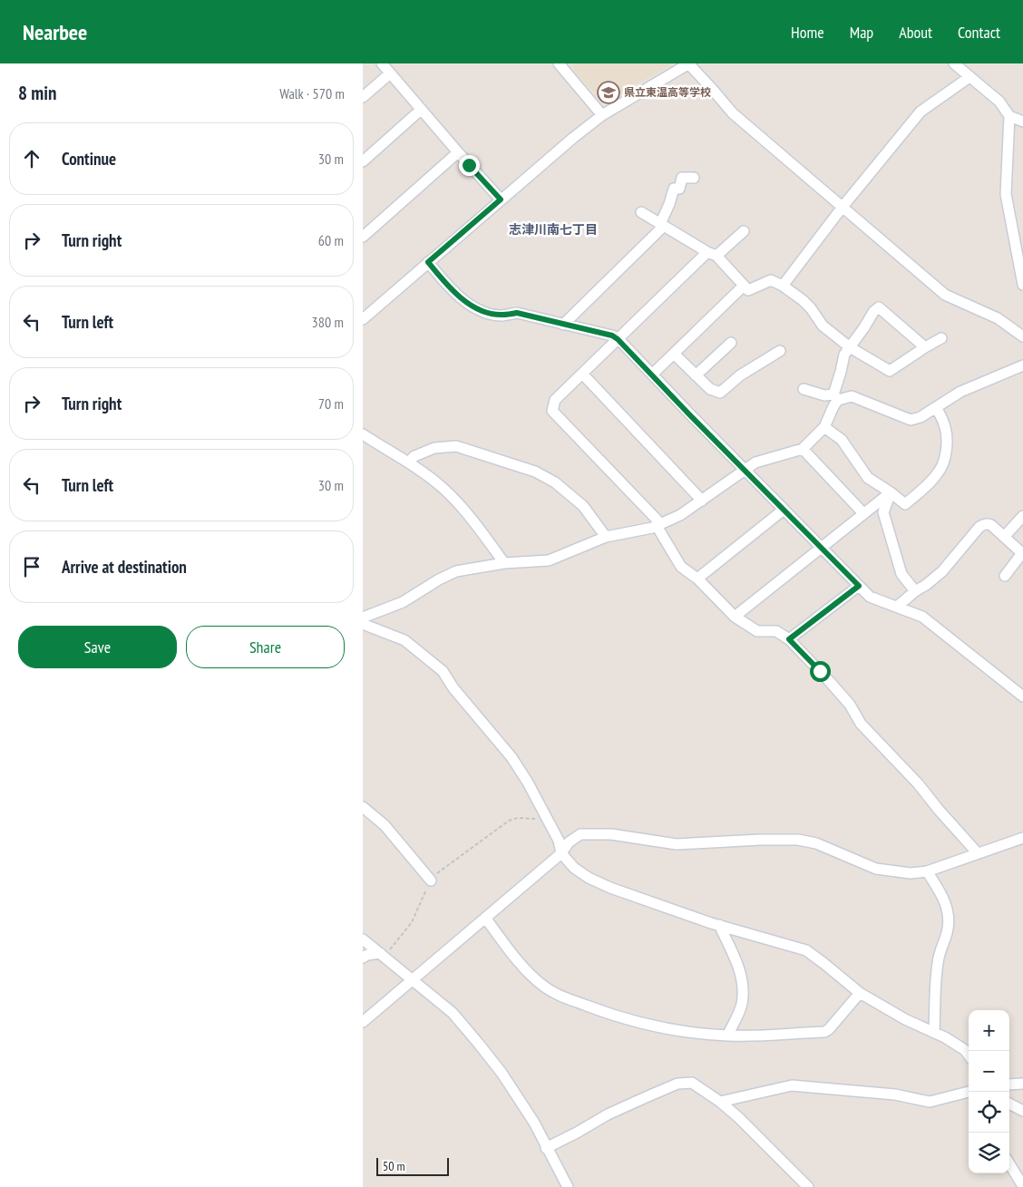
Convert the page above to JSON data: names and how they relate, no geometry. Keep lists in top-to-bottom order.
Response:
{
  "districts": ["志津川南七丁目"],
  "places": {
    "school or university": ["県立東温高等学校"]
  },
  "scale_bar": "50 m",
  "page": {
    "header": "Nearbee",
    "nav": [
      "Home",
      "Map",
      "About",
      "Contact"
    ],
    "heading": ["8 min", "Walk · 570 m"],
    "list": [
      ["Continue", "30 m"],
      ["Turn right", "60 m"],
      ["Turn left", "380 m"],
      ["Turn right", "70 m"],
      ["Turn left", "30 m"],
      "Arrive at destination"
    ],
    "buttons": ["Save", "Share"],
    "map_buttons": ["+", "−"],
    "scale": "50 m"
  }
}
